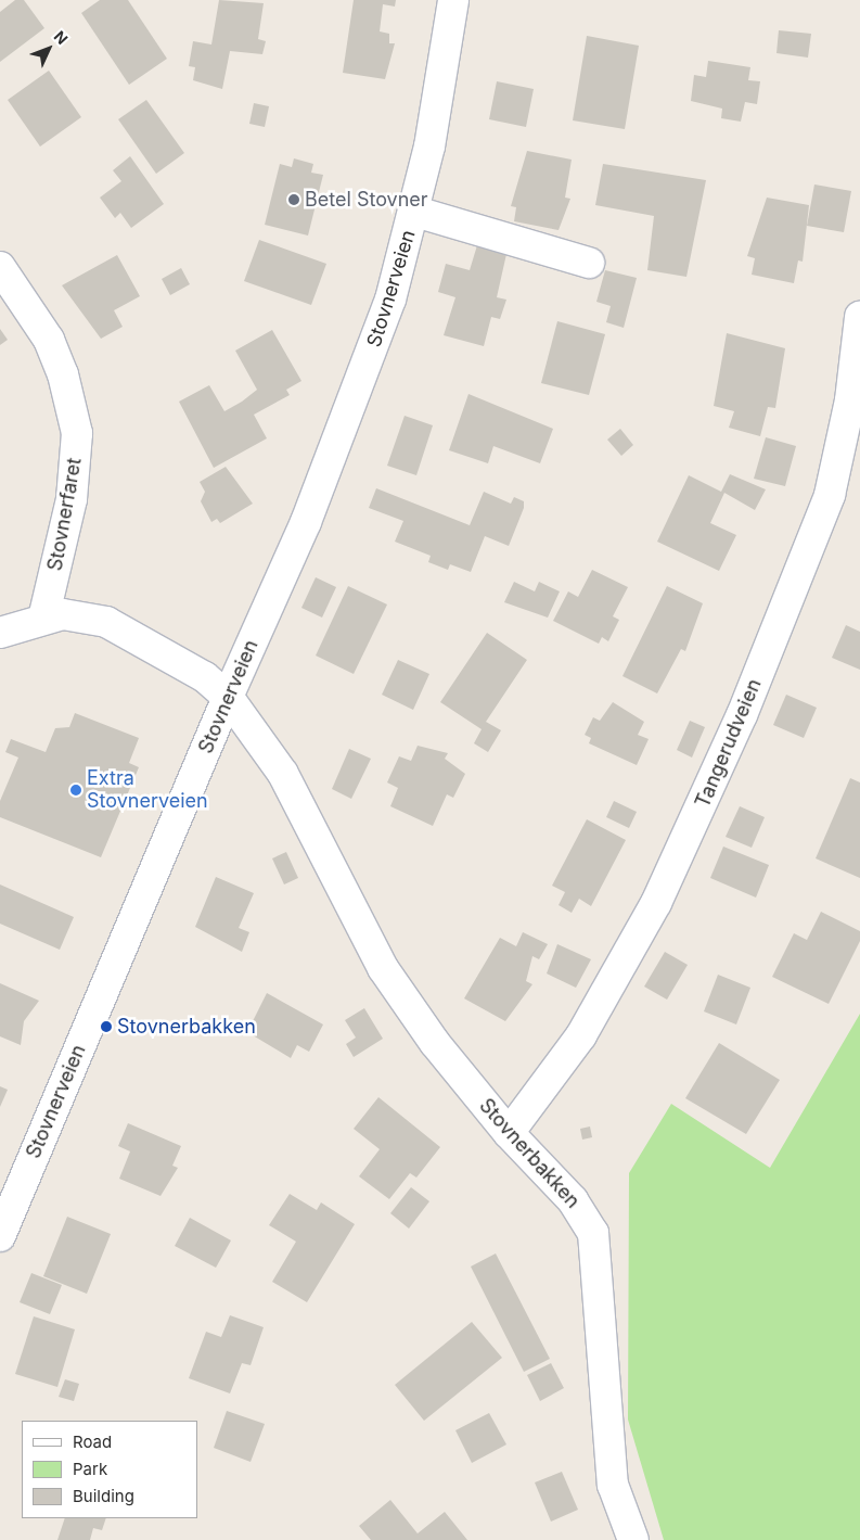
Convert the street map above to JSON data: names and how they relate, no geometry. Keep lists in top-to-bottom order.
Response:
{
  "streets": {
    "street": [
      "Stovnerveien",
      "Stovnerfaret",
      "Tangerudveien",
      "Stovnerbakken"
    ]
  },
  "crossings": [
    ["Stovnerveien", "Stovnerbakken"],
    ["Stovnerfaret", "Stovnerbakken"],
    ["Tangerudveien", "Stovnerbakken"]
  ],
  "places": ["Betel Stovner", "Extra Stovnerveien", "Stovnerbakken"],
  "legend": ["Road", "Park", "Building"],
  "north": "top right"
}
